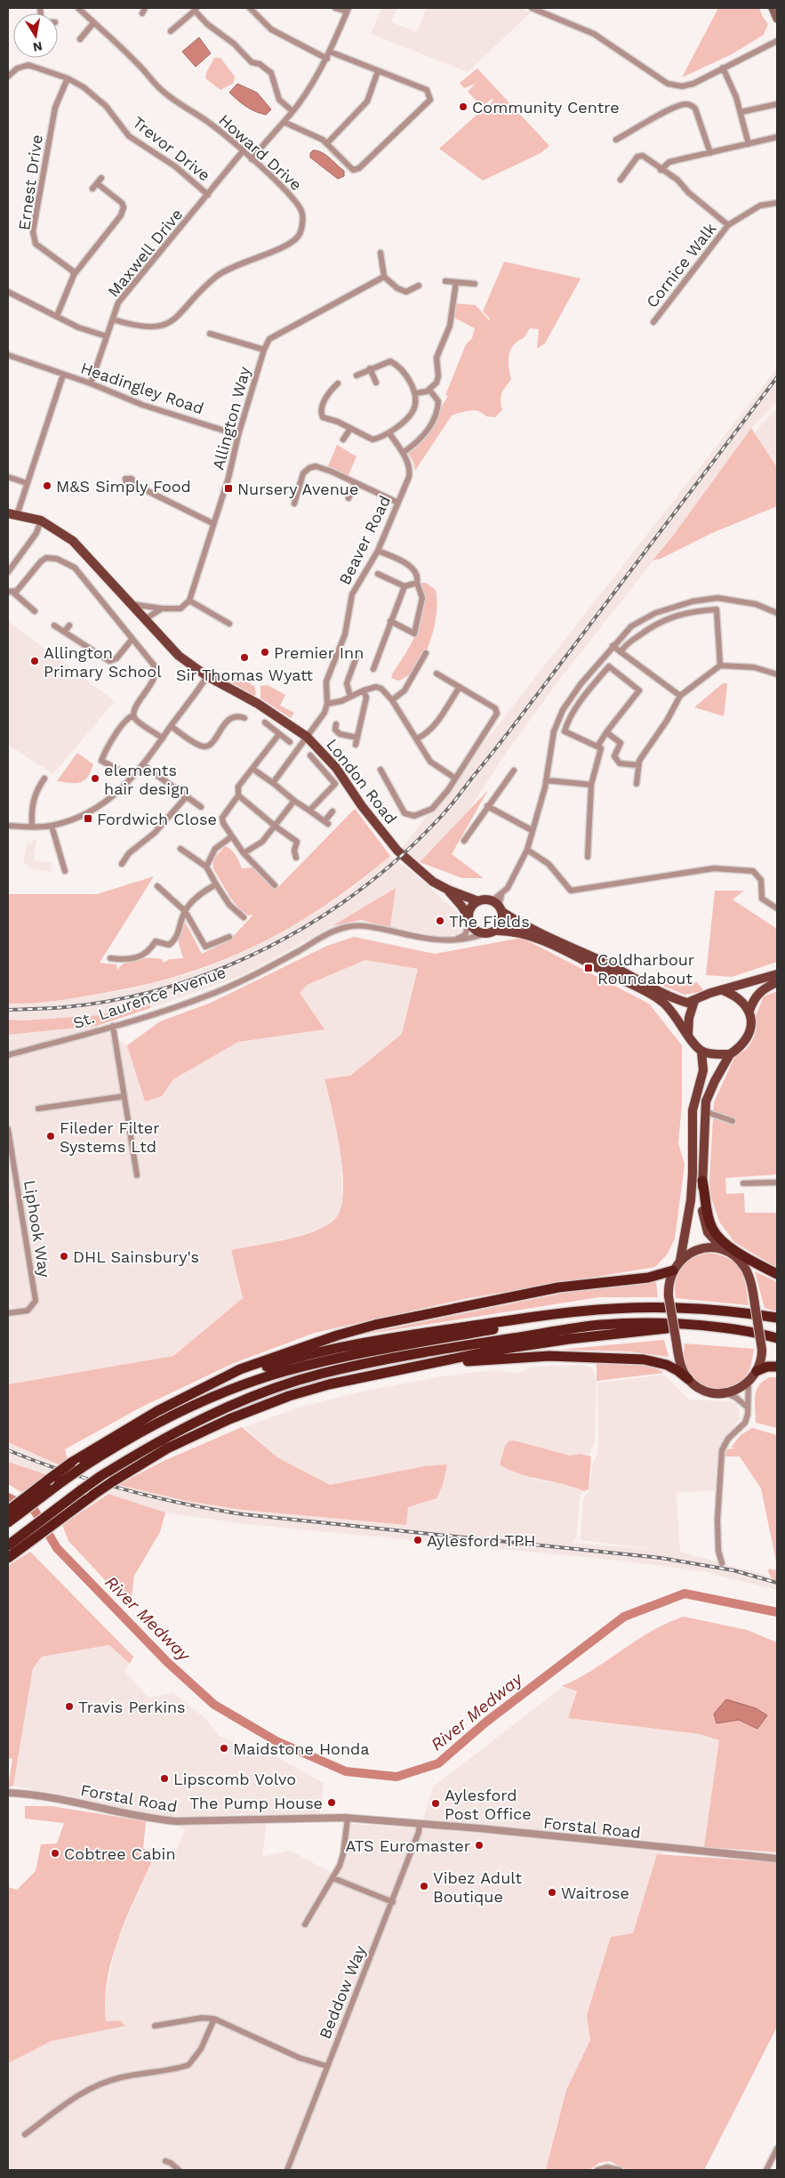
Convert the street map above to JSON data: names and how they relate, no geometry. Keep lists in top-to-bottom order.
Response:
{
  "streets": {
    "main road": ["London Road"],
    "street": [
      "Trevor Drive",
      "Howard Drive",
      "Ernest Drive",
      "Maxwell Drive",
      "Cornice Walk",
      "Headingley Road",
      "Allington Way",
      "Beaver Road",
      "St. Laurence Avenue",
      "Liphook Way",
      "Forstal Road",
      "Beddow Way"
    ]
  },
  "crossings": [
    ["Trevor Drive", "Ernest Drive"],
    ["Trevor Drive", "Maxwell Drive"],
    ["Howard Drive", "Maxwell Drive"],
    ["Maxwell Drive", "Headingley Road"],
    ["Headingley Road", "Allington Way"],
    ["London Road", "St. Laurence Avenue"],
    ["Forstal Road", "Beddow Way"]
  ],
  "water": ["River Medway"],
  "places": {
    "other": [
      "Community Centre",
      "M&S Simply Food",
      "Premier Inn",
      "Sir Thomas Wyatt",
      "Allington Primary School",
      "elements hair design",
      "The Fields",
      "Fileder Filter Systems Ltd",
      "DHL Sainsbury's",
      "Aylesford TPH",
      "Travis Perkins",
      "Maidstone Honda",
      "Lipscomb Volvo",
      "The Pump House",
      "Aylesford Post Office",
      "ATS Euromaster",
      "Cobtree Cabin",
      "Vibez Adult Boutique",
      "Waitrose"
    ],
    "transit": ["Nursery Avenue", "Fordwich Close", "Coldharbour Roundabout"]
  },
  "north": "bottom"
}
